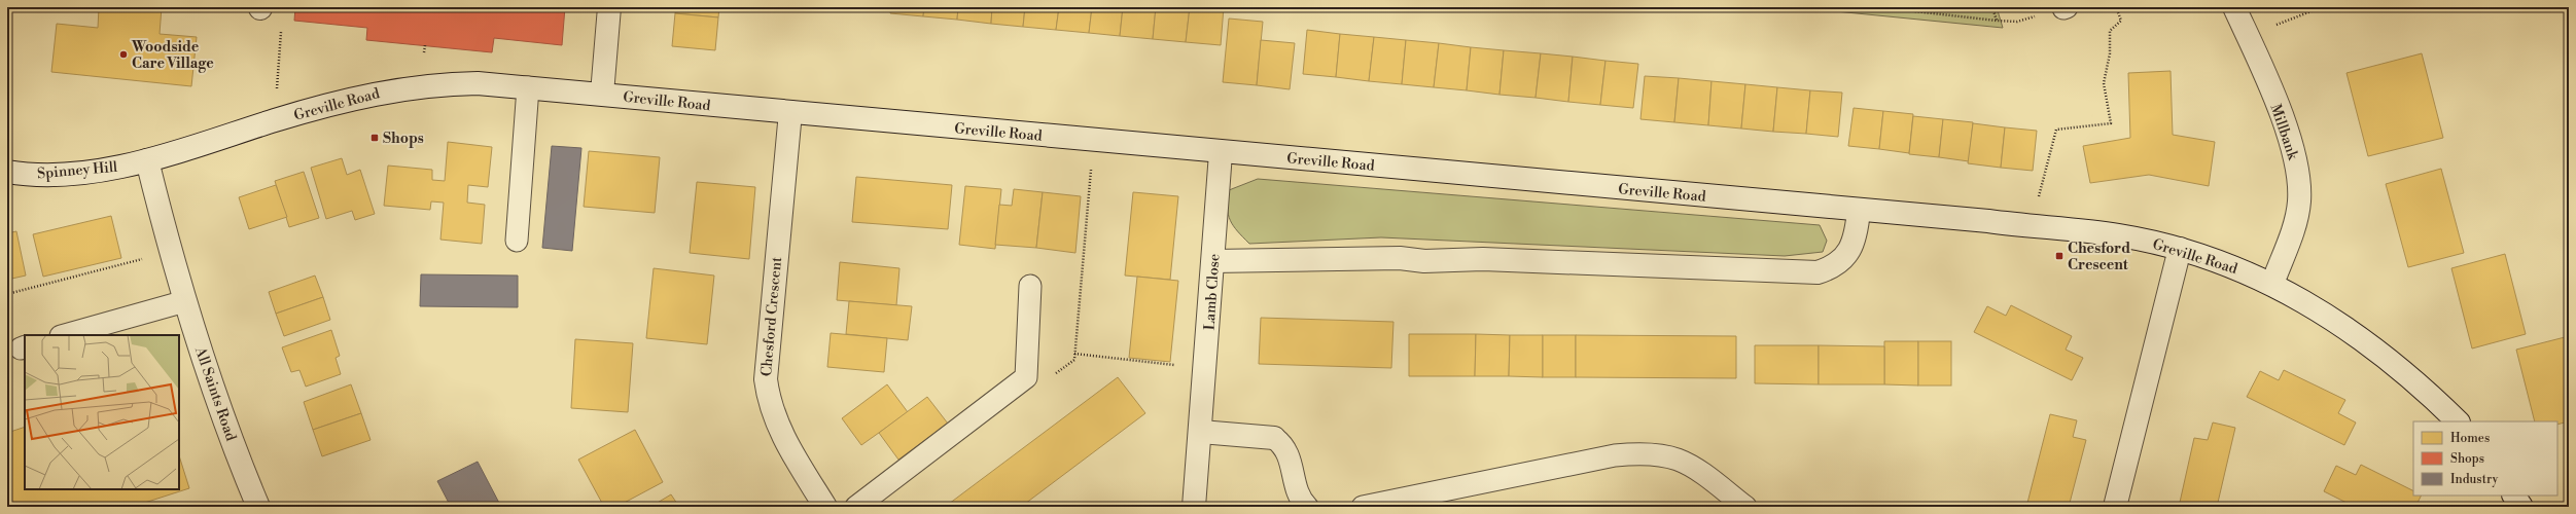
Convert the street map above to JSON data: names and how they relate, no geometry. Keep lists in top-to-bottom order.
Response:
{
  "streets": {
    "street": [
      "Greville Road",
      "Millbank",
      "Spinney Hill",
      "Lamb Close",
      "Chesford Crescent",
      "All Saints Road"
    ]
  },
  "crossings": [
    ["Greville Road", "Millbank"],
    ["Greville Road", "Spinney Hill"],
    ["Greville Road", "Lamb Close"],
    ["Greville Road", "Chesford Crescent"],
    ["Greville Road", "All Saints Road"],
    ["Spinney Hill", "All Saints Road"]
  ],
  "places": {
    "other": ["Woodside Care Village"],
    "transit": ["Shops", "Chesford Crescent"]
  },
  "legend": ["Homes", "Shops", "Industry"]
}
